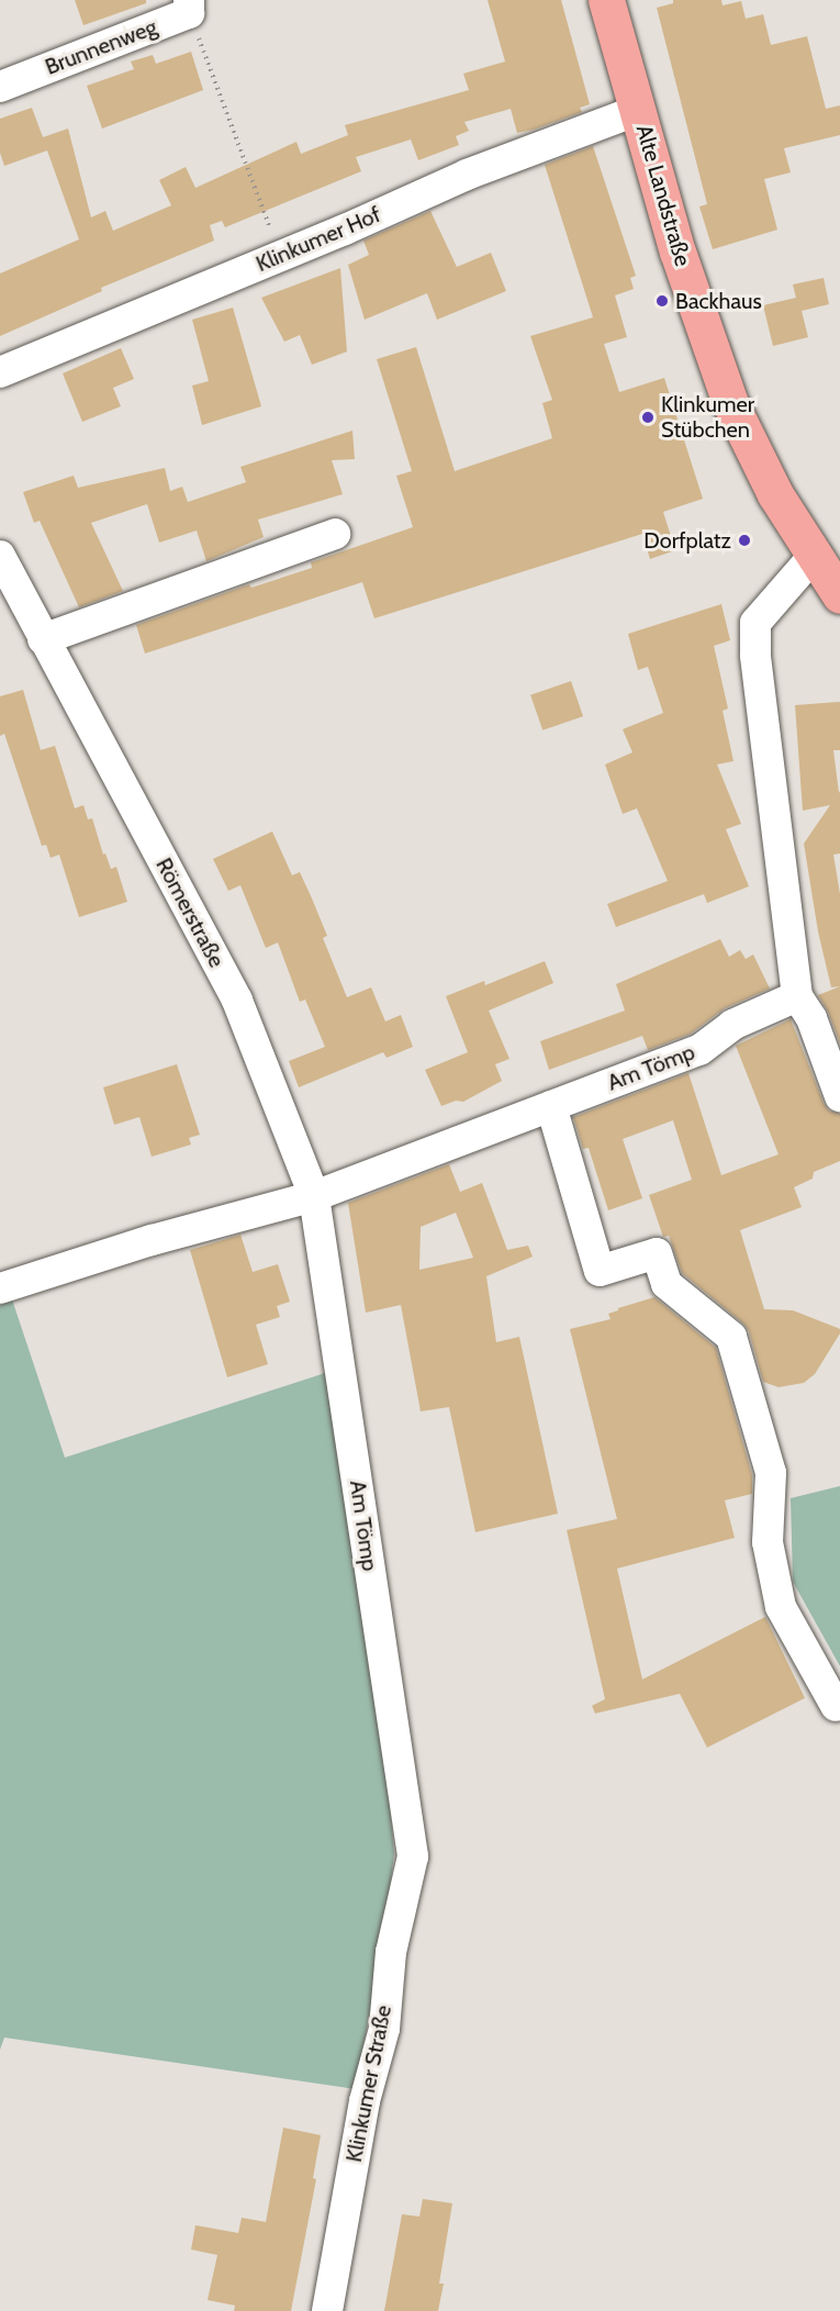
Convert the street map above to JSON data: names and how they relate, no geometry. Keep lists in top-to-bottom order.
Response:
{
  "streets": {
    "main road": ["Alte Landstraße"],
    "street": [
      "Brunnenweg",
      "Klinkumer Hof",
      "Römerstraße",
      "Am Tömp",
      "Klinkumer Straße"
    ]
  },
  "crossings": [
    ["Alte Landstraße", "Klinkumer Hof"],
    ["Römerstraße", "Am Tömp"],
    ["Am Tömp", "Klinkumer Straße"]
  ],
  "places": ["Backhaus", "Klinkumer Stübchen", "Dorfplatz"]
}
